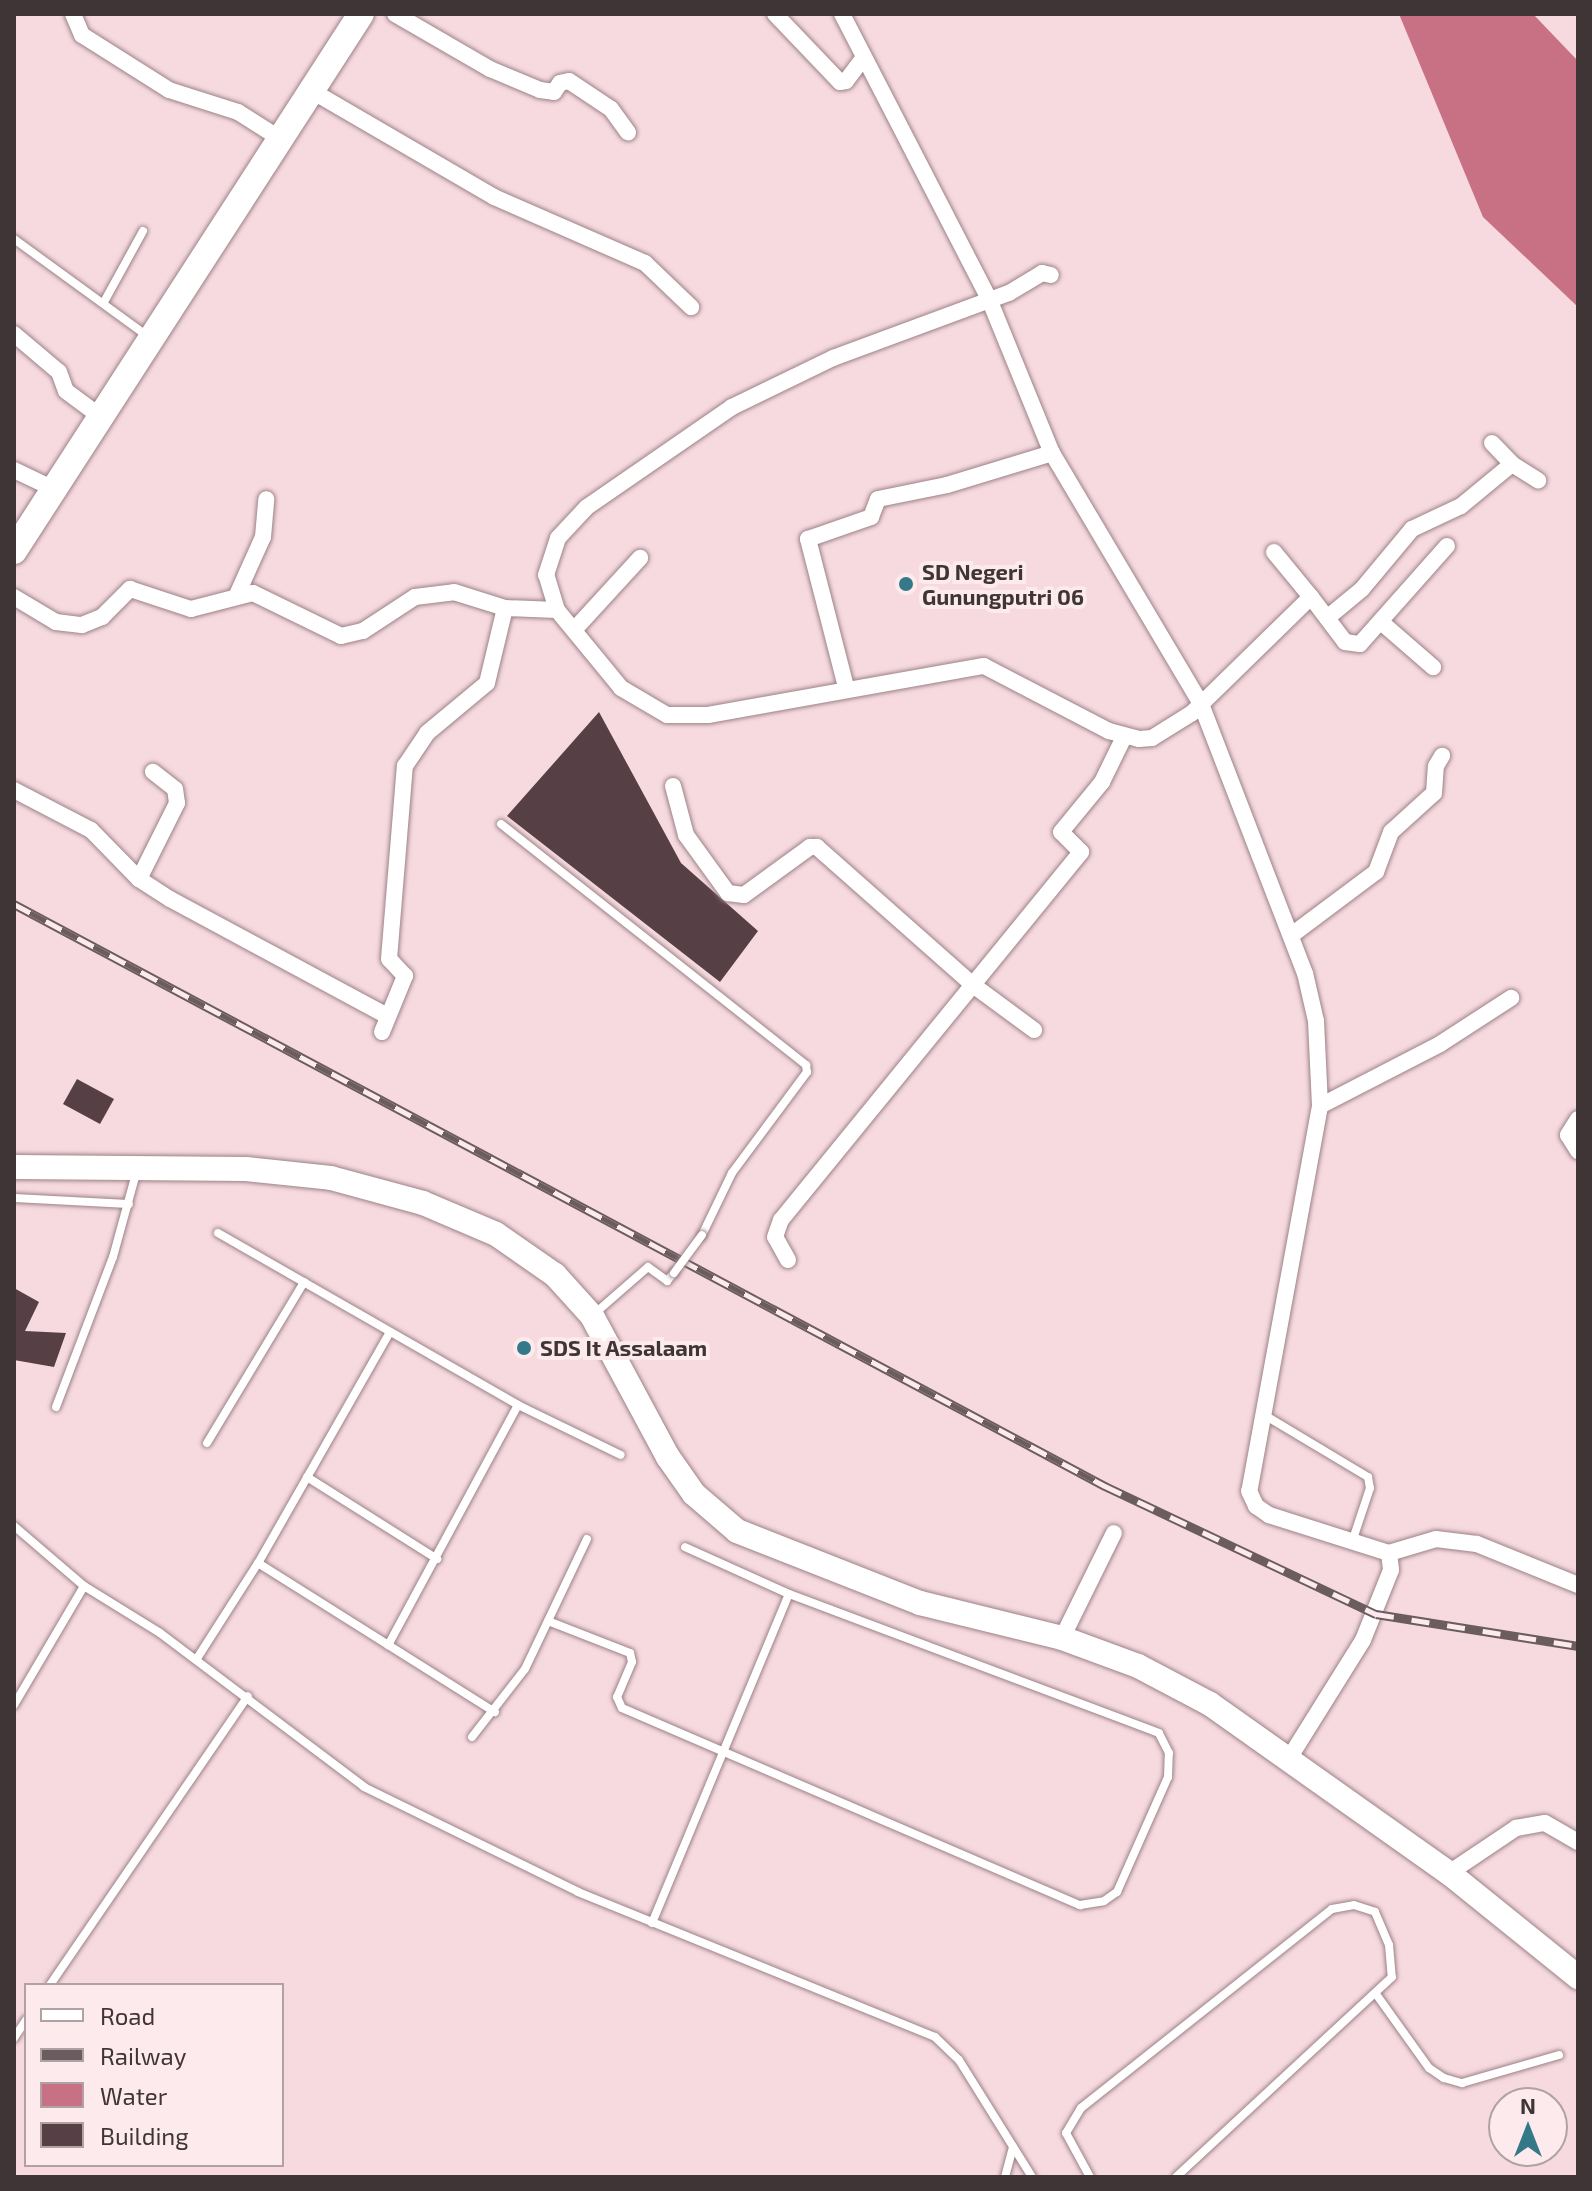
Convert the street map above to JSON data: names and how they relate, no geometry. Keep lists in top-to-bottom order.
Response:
{
  "places": ["SD Negeri Gunungputri 06", "SDS It Assalaam"],
  "legend": [
    "Road",
    "Railway",
    "Water",
    "Building"
  ],
  "north": "top"
}
